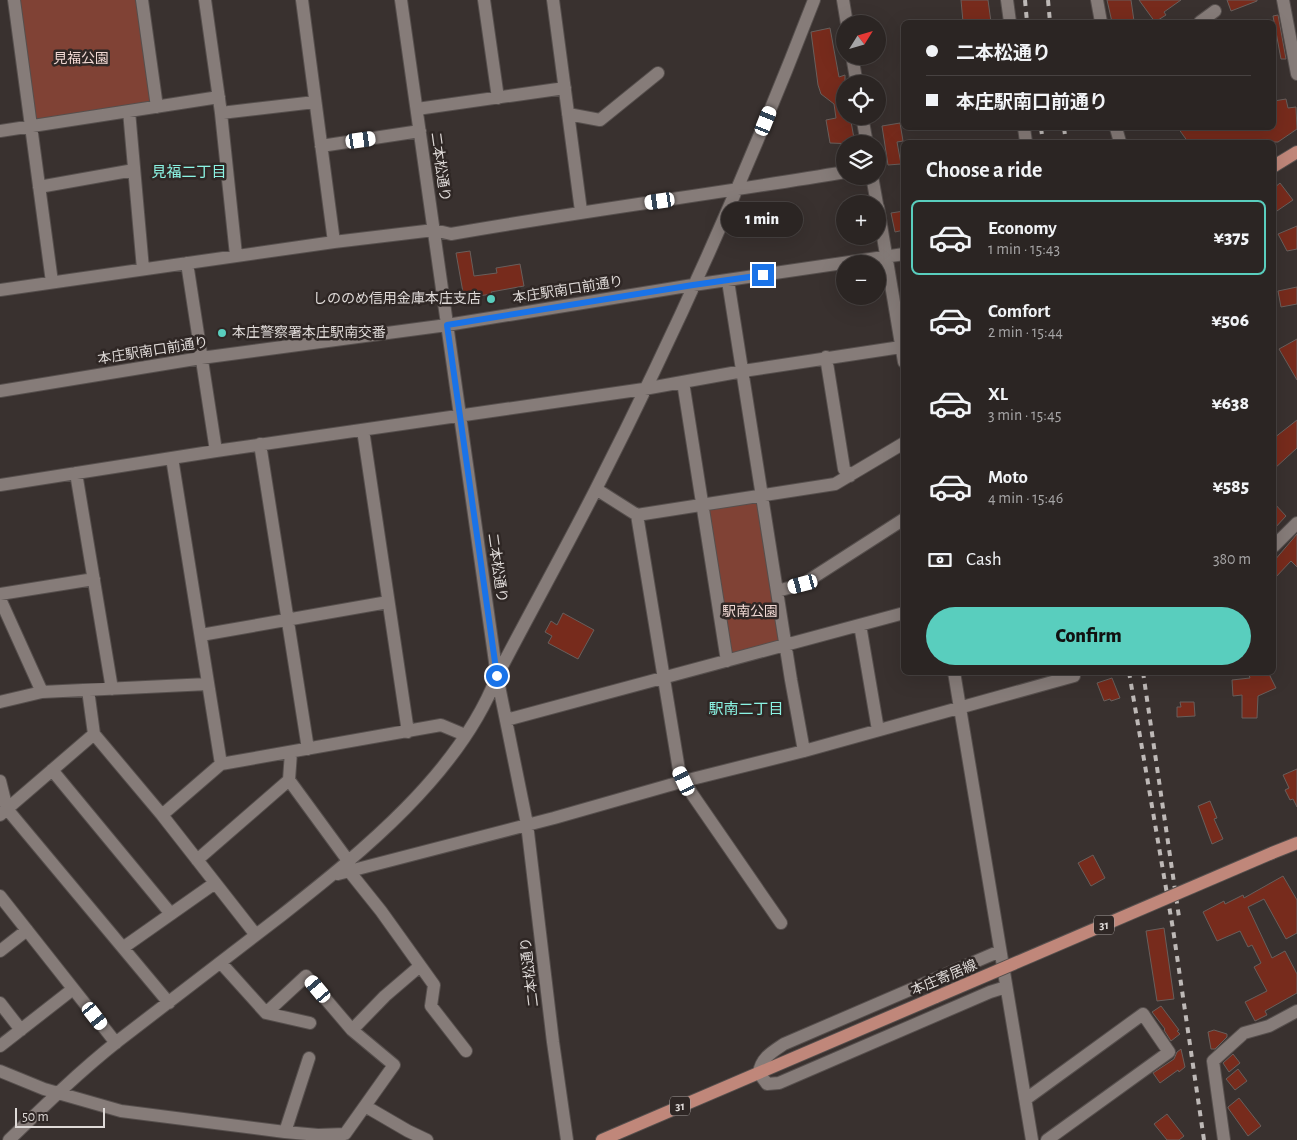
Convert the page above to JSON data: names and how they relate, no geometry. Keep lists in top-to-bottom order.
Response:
{
  "streets": {
    "main road": ["31", "本庄寄居線"],
    "street": ["二本松通り", "本庄駅南口前通り"]
  },
  "crossings": [
    ["二本松通り", "本庄駅南口前通り"]
  ],
  "districts": ["見福二丁目", "駅南二丁目"],
  "parks": ["見福公園", "駅南公園"],
  "places": ["しののめ信用金庫本庄支店", "本庄警察署本庄駅南交番"],
  "scale_bar": "50 m",
  "north": "top right",
  "page": {
    "map_buttons": ["+", "−"],
    "banner": ["二本松通り", "本庄駅南口前通り"],
    "heading": "Choose a ride",
    "list": [
      {
        "name": "Economy",
        "note": "1 min · 15:43",
        "value": "¥375"
      },
      {
        "name": "Comfort",
        "note": "2 min · 15:44",
        "value": "¥506"
      },
      {
        "name": "XL",
        "note": "3 min · 15:45",
        "value": "¥638"
      },
      {
        "name": "Moto",
        "note": "4 min · 15:46",
        "value": "¥585"
      }
    ],
    "bubble": "1 min",
    "pay": ["Cash", "380 m"],
    "buttons": "Confirm",
    "scale": "50 m"
  }
}
